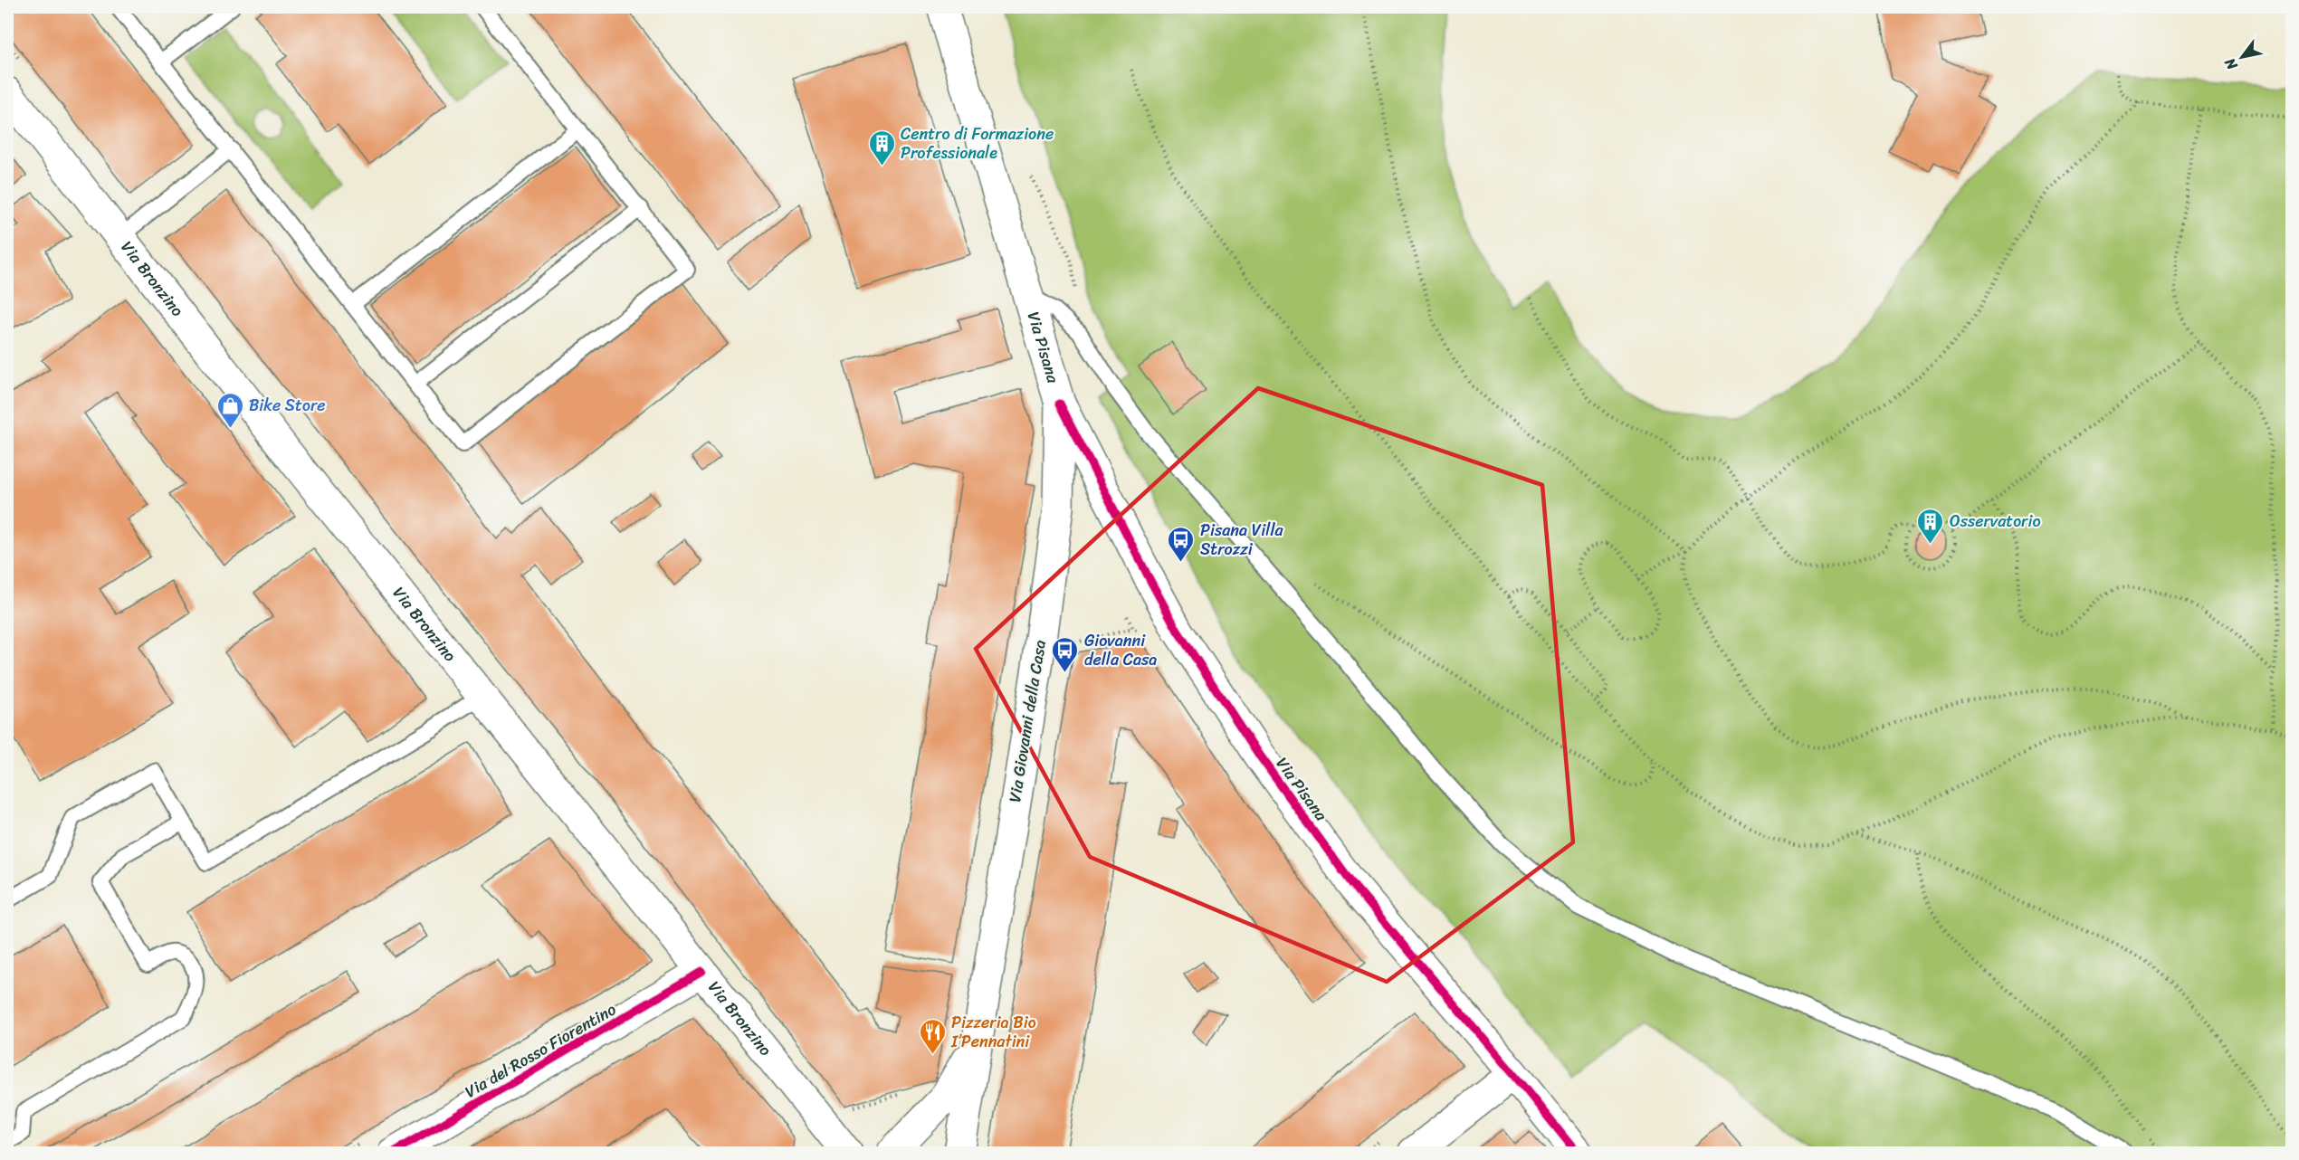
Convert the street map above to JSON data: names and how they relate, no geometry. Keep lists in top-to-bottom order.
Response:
{
  "streets": {
    "main road": [
      "Via Bronzino",
      "Via Pisana",
      "Via Giovanni della Casa",
      "Via del Rosso Fiorentino"
    ]
  },
  "crossings": [
    ["Via Bronzino", "Via del Rosso Fiorentino"],
    ["Via Pisana", "Via Giovanni della Casa"]
  ],
  "places": {
    "building": ["Centro di Formazione Professionale", "Osservatorio"],
    "shop": ["Bike Store"],
    "bus stop": ["Pisana Villa Strozzi", "Giovanni della Casa"],
    "restaurant": ["Pizzeria Bio I’Pennatini"]
  },
  "north": "bottom left"
}
